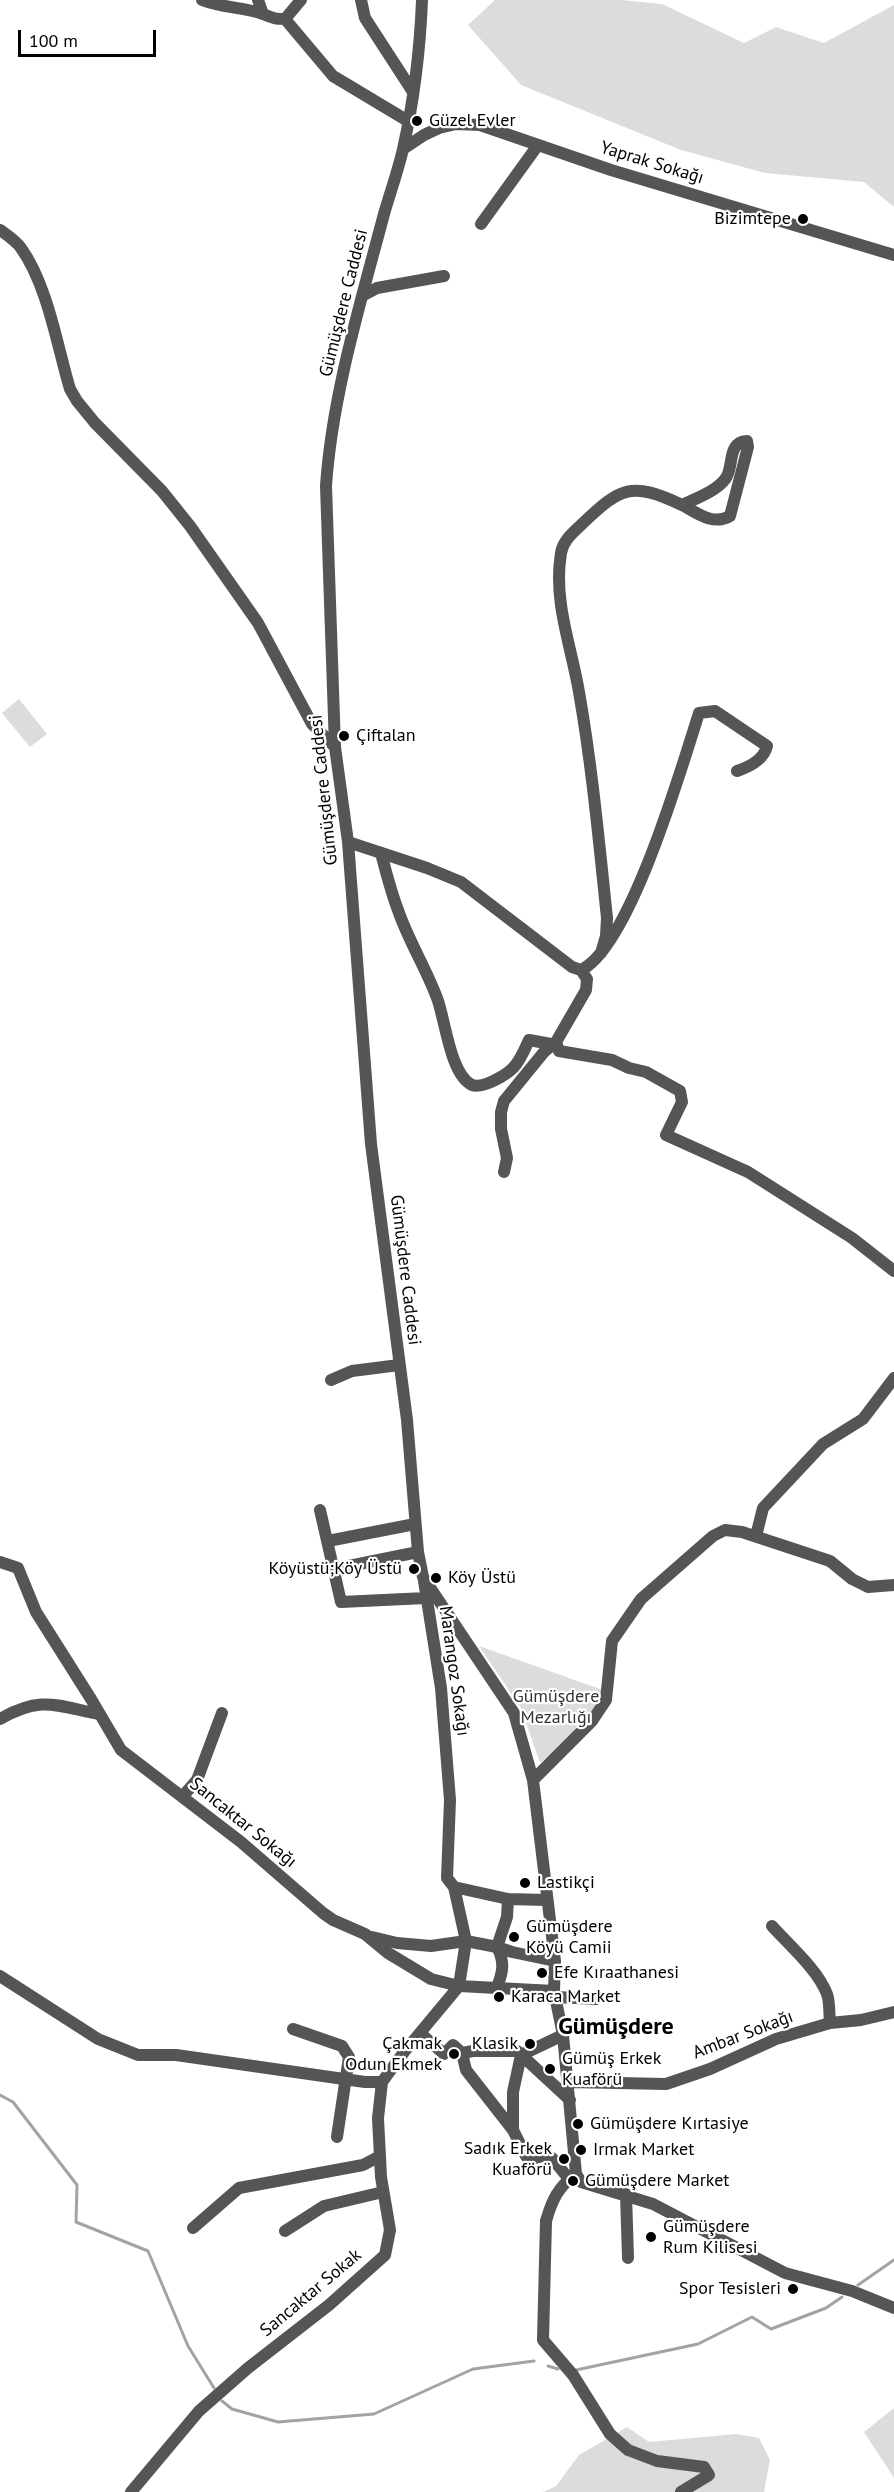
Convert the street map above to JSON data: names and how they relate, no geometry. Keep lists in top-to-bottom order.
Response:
{
  "streets": {
    "street": [
      "Yaprak Sokağı",
      "Gümüşdere Caddesi",
      "Marangoz Sokağı",
      "Sancaktar Sokağı",
      "Ambar Sokağı",
      "Sancaktar Sokak"
    ]
  },
  "crossings": [
    ["Yaprak Sokağı", "Gümüşdere Caddesi"],
    ["Gümüşdere Caddesi", "Marangoz Sokağı"],
    ["Gümüşdere Caddesi", "Sancaktar Sokağı"],
    ["Gümüşdere Caddesi", "Ambar Sokağı"]
  ],
  "districts": ["Gümüşdere"],
  "parks": ["Gümüşdere Mezarlığı"],
  "places": [
    "Güzel Evler",
    "Bizimtepe",
    "Çiftalan",
    "Köyüstü;Köy Üstü",
    "Köy Üstü",
    "Lastikçi",
    "Gümüşdere Köyü Camii",
    "Efe Kıraathanesi",
    "Karaca Market",
    "Klasik",
    "Çakmak Odun Ekmek",
    "Gümüş Erkek Kuaförü",
    "Gümüşdere Kırtasiye",
    "Irmak Market",
    "Sadık Erkek Kuaförü",
    "Gümüşdere Market",
    "Gümüşdere Rum Kilisesi",
    "Spor Tesisleri"
  ],
  "scale_bar": "100 m"
}
